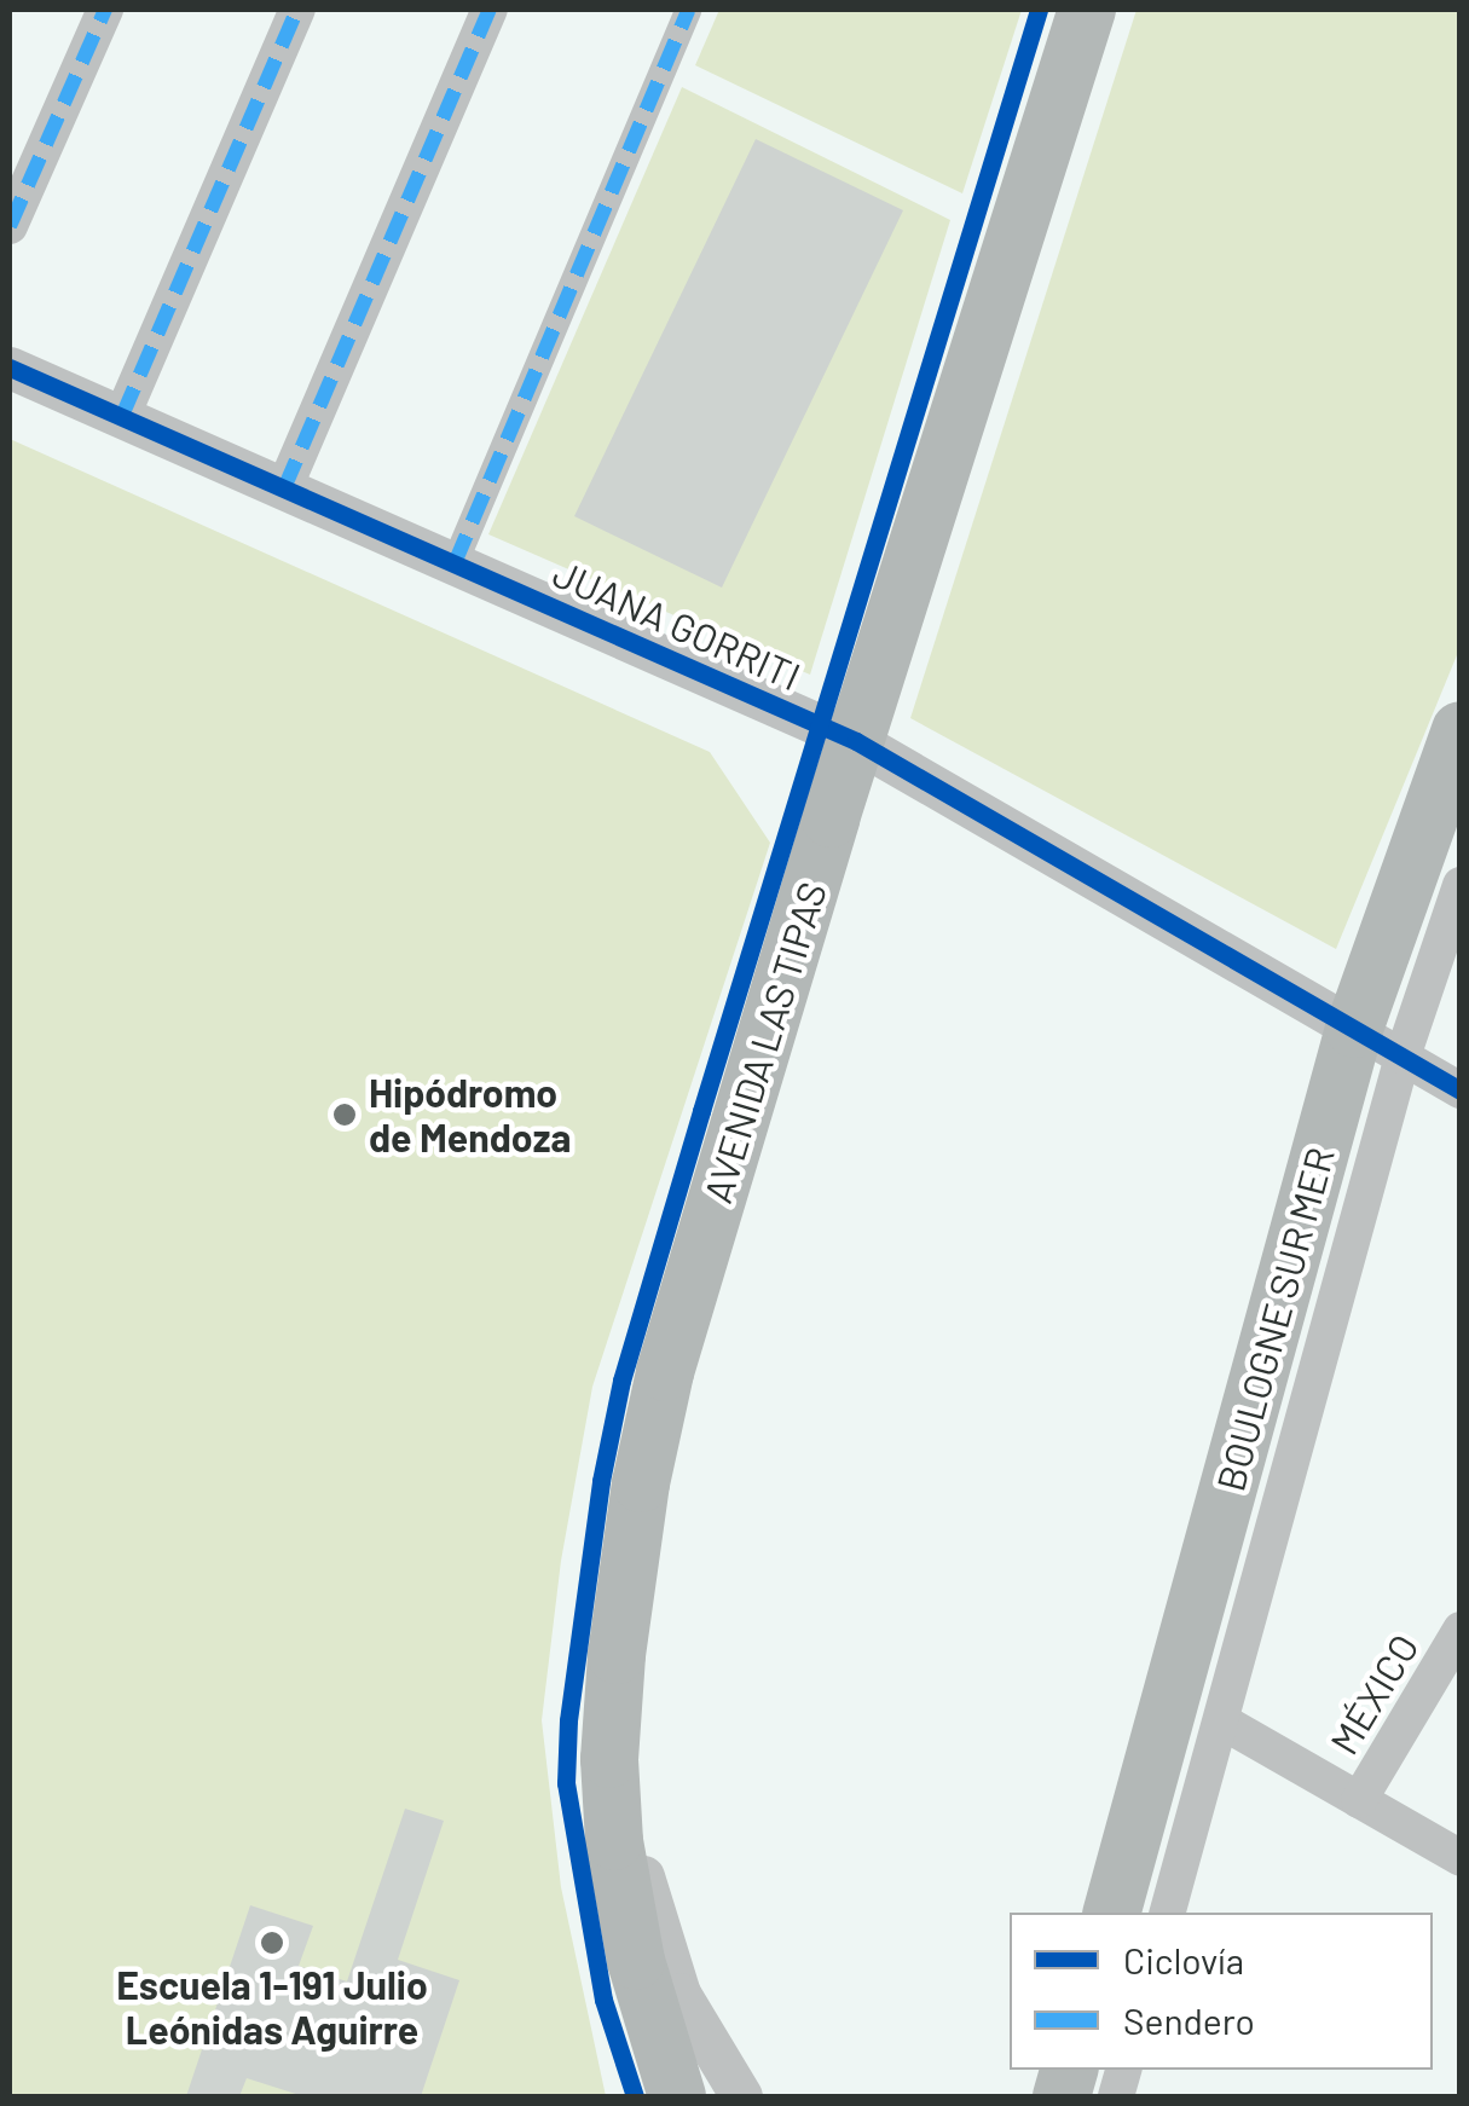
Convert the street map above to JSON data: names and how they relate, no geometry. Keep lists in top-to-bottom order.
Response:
{
  "streets": {
    "highway": ["AVENIDA LAS TIPAS", "BOULOGNE SUR MER"],
    "street": ["JUANA GORRITI", "MÉXICO"]
  },
  "crossings": [
    ["JUANA GORRITI", "AVENIDA LAS TIPAS"],
    ["JUANA GORRITI", "BOULOGNE SUR MER"]
  ],
  "places": ["Hipódromo de Mendoza", "Escuela 1-191 Julio Leónidas Aguirre"],
  "legend": ["Ciclovía", "Sendero"]
}
